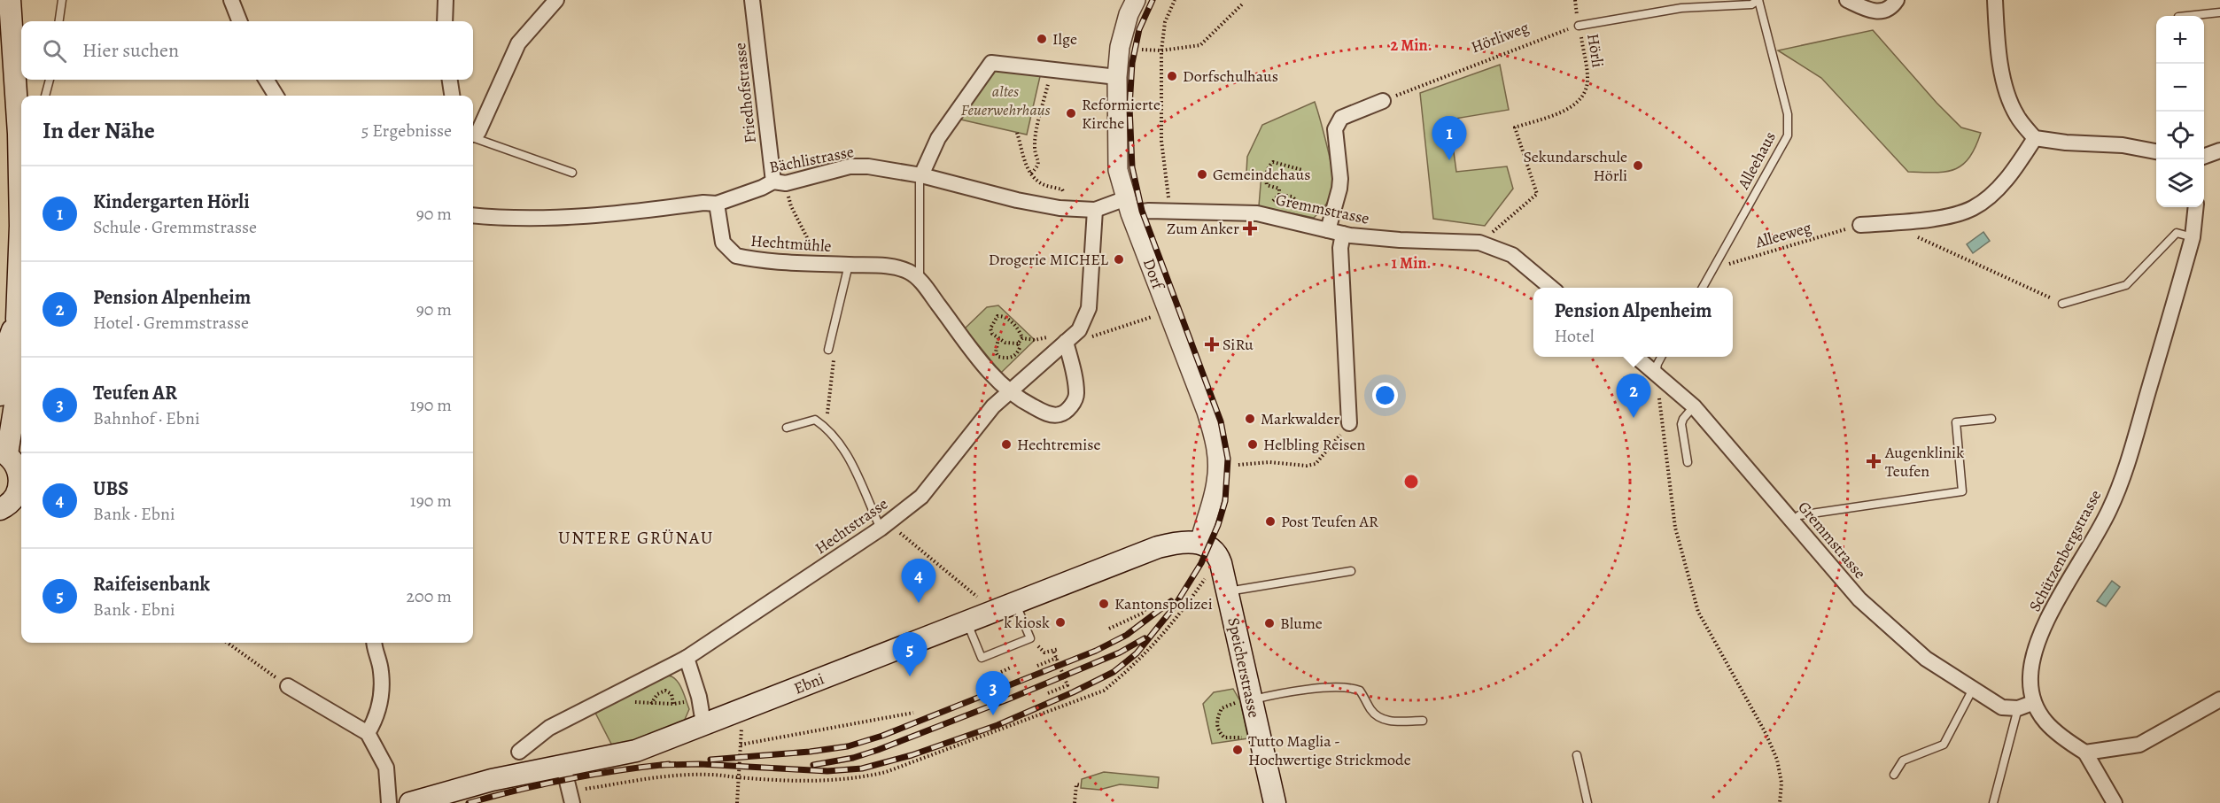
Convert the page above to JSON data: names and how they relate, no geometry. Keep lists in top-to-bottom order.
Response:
{
  "streets": {
    "main road": ["Speicherstrasse", "Ebni"],
    "street": [
      "Friedhofstrasse",
      "Bächlistrasse",
      "Gremmstrasse",
      "Hechtmühle",
      "Dorf",
      "Hechtstrasse",
      "Schützenbergstrasse"
    ],
    "lane": ["Alleehaus"],
    "path": ["Hörliweg", "Hörli", "Alleeweg"]
  },
  "crossings": [
    ["Hörliweg", "Hörli"],
    ["Hörli", "Gremmstrasse"],
    ["Friedhofstrasse", "Bächlistrasse"],
    ["Bächlistrasse", "Gremmstrasse"],
    ["Bächlistrasse", "Hechtmühle"],
    ["Bächlistrasse", "Dorf"],
    ["Bächlistrasse", "Hechtstrasse"],
    ["Alleehaus", "Alleeweg"],
    ["Gremmstrasse", "Dorf"],
    ["Dorf", "Speicherstrasse"],
    ["Dorf", "Ebni"],
    ["Speicherstrasse", "Ebni"]
  ],
  "districts": ["UNTERE GRÜNAU"],
  "parks": ["altes Feuerwehrhaus"],
  "places": {
    "other": [
      "Ilge",
      "Dorfschulhaus",
      "Reformierte Kirche",
      "Sekundarschule Hörli",
      "Gemeindehaus",
      "Drogerie MICHEL",
      "Markwalder",
      "Hechtremise",
      "Helbling Reisen",
      "Post Teufen AR",
      "Kantonspolizei",
      "k kiosk",
      "Blume",
      "Tutto Maglia - Hochwertige Strickmode"
    ],
    "health": ["Zum Anker", "SiRu", "Augenklinik Teufen"]
  },
  "page": {
    "map_buttons": ["+", "−"],
    "search": "Hier suchen",
    "heading": ["In der Nähe", "5 Ergebnisse"],
    "pins": [
      "1",
      "2",
      "4",
      "5",
      "3"
    ],
    "list": [
      {
        "mark": "1",
        "name": "Kindergarten Hörli",
        "note": "Schule · Gremmstrasse",
        "value": "90 m"
      },
      {
        "mark": "2",
        "name": "Pension Alpenheim",
        "note": "Hotel · Gremmstrasse",
        "value": "90 m"
      },
      {
        "mark": "3",
        "name": "Teufen AR",
        "note": "Bahnhof · Ebni",
        "value": "190 m"
      },
      {
        "mark": "4",
        "name": "UBS",
        "note": "Bank · Ebni",
        "value": "190 m"
      },
      {
        "mark": "5",
        "name": "Raifeisenbank",
        "note": "Bank · Ebni",
        "value": "200 m"
      }
    ],
    "popup": ["Pension Alpenheim", "Hotel"]
  },
  "rings": ["2 Min.", "1 Min."]
}
